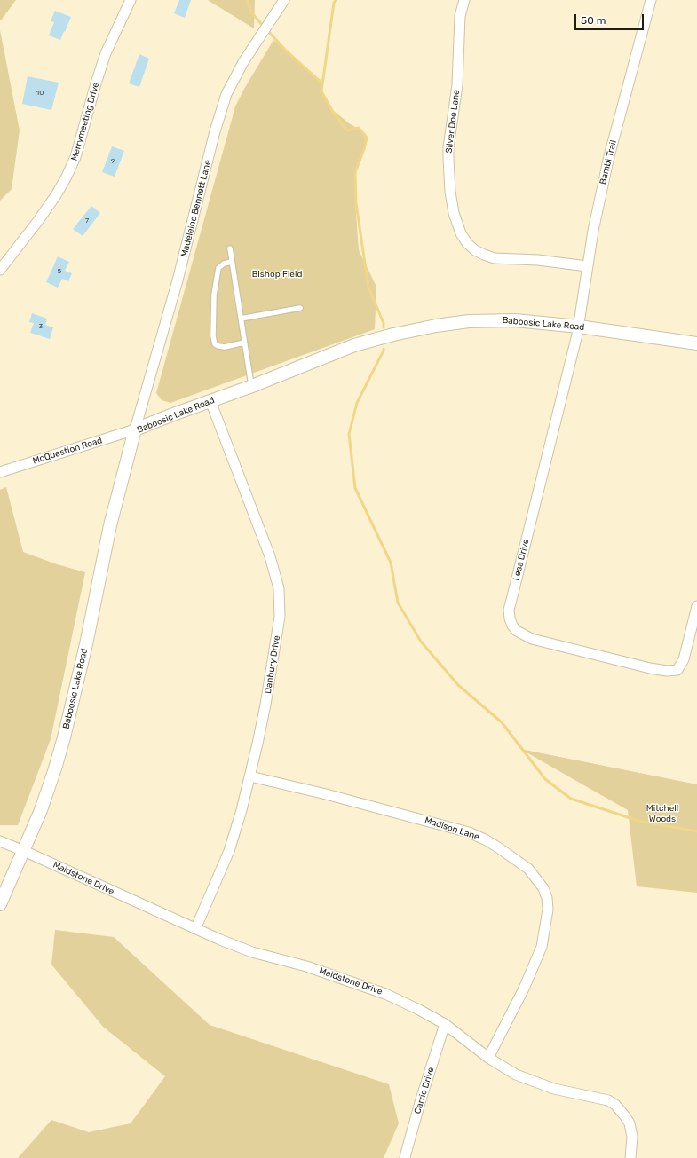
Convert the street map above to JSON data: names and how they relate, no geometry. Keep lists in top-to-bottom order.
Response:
{
  "streets": {
    "street": [
      "Merrymeeting Drive",
      "Silver Doe Lane",
      "Bambi Trail",
      "Madeleine Bennett Lane",
      "Baboosic Lake Road",
      "McQuestion Road",
      "Lesa Drive",
      "Danbury Drive",
      "Madison Lane",
      "Maidstone Drive",
      "Carrie Drive"
    ]
  },
  "crossings": [
    ["Silver Doe Lane", "Bambi Trail"],
    ["Bambi Trail", "Baboosic Lake Road"],
    ["Bambi Trail", "Lesa Drive"],
    ["Madeleine Bennett Lane", "Baboosic Lake Road"],
    ["Madeleine Bennett Lane", "McQuestion Road"],
    ["Baboosic Lake Road", "McQuestion Road"],
    ["Baboosic Lake Road", "Lesa Drive"],
    ["Baboosic Lake Road", "Danbury Drive"],
    ["Baboosic Lake Road", "Maidstone Drive"],
    ["Danbury Drive", "Madison Lane"],
    ["Danbury Drive", "Maidstone Drive"],
    ["Madison Lane", "Maidstone Drive"],
    ["Maidstone Drive", "Carrie Drive"]
  ],
  "parks": ["Bishop Field", "Mitchell Woods"],
  "house_numbers": [
    "10",
    "9",
    "7",
    "5",
    "3"
  ],
  "scale_bar": "50 m"
}
